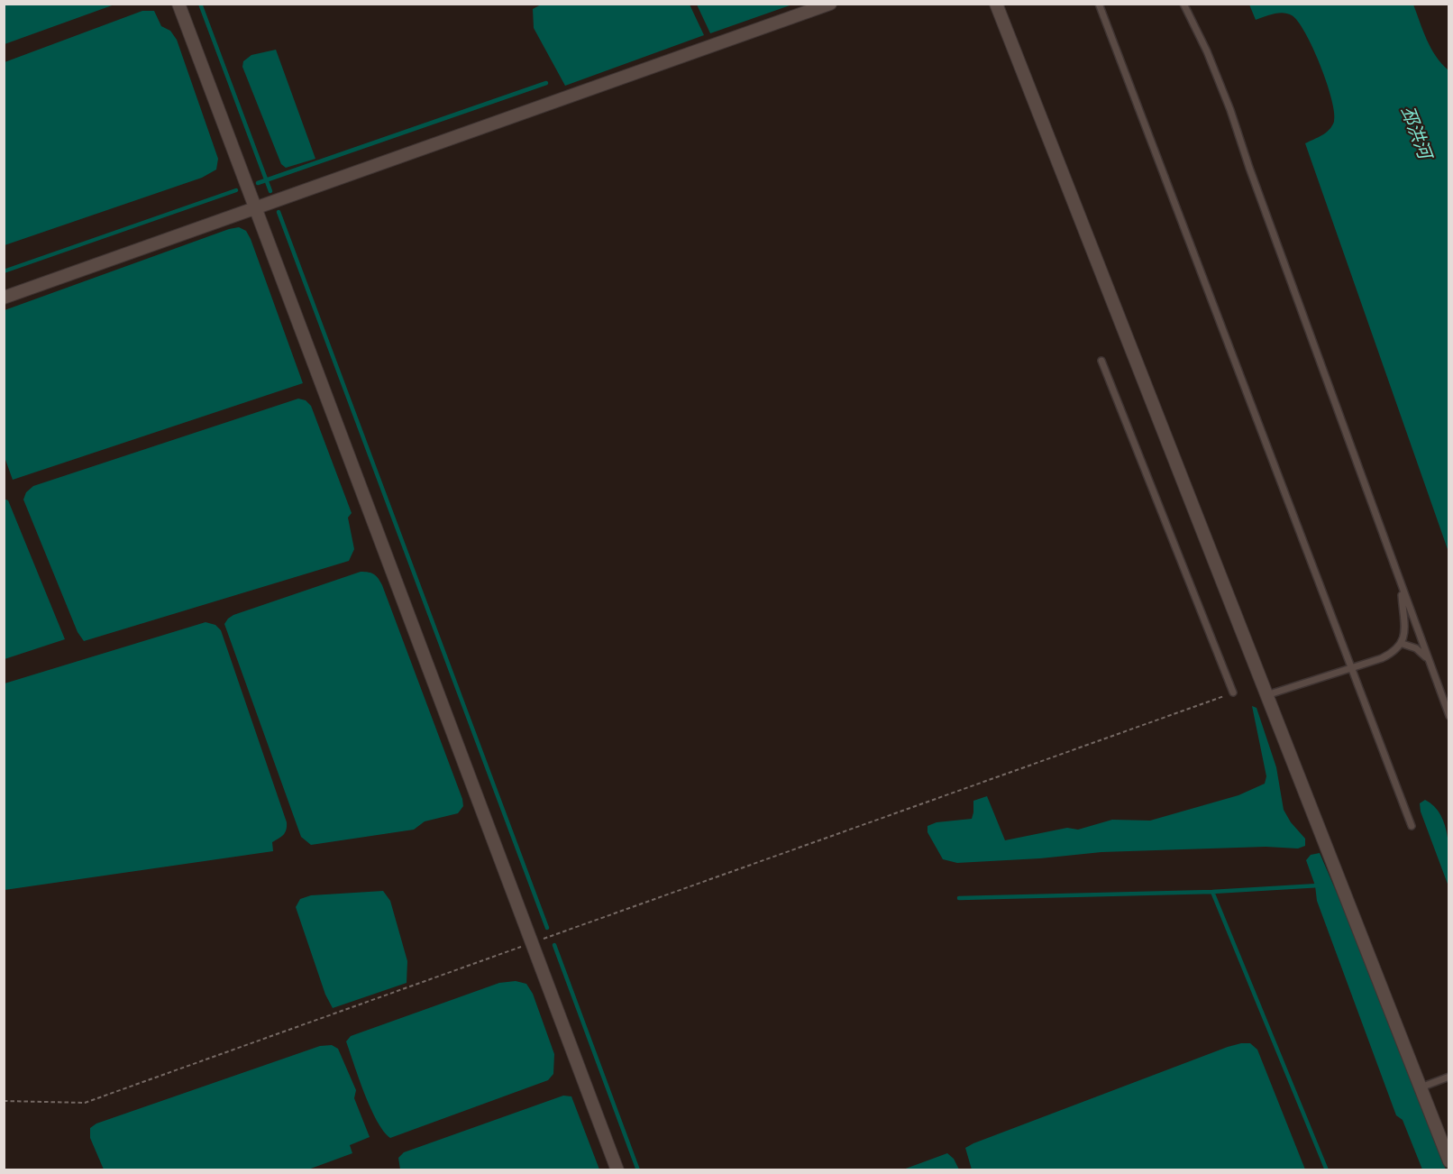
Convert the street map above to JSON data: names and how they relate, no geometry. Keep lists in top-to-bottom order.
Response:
{
  "water": ["邳洪河"]
}
